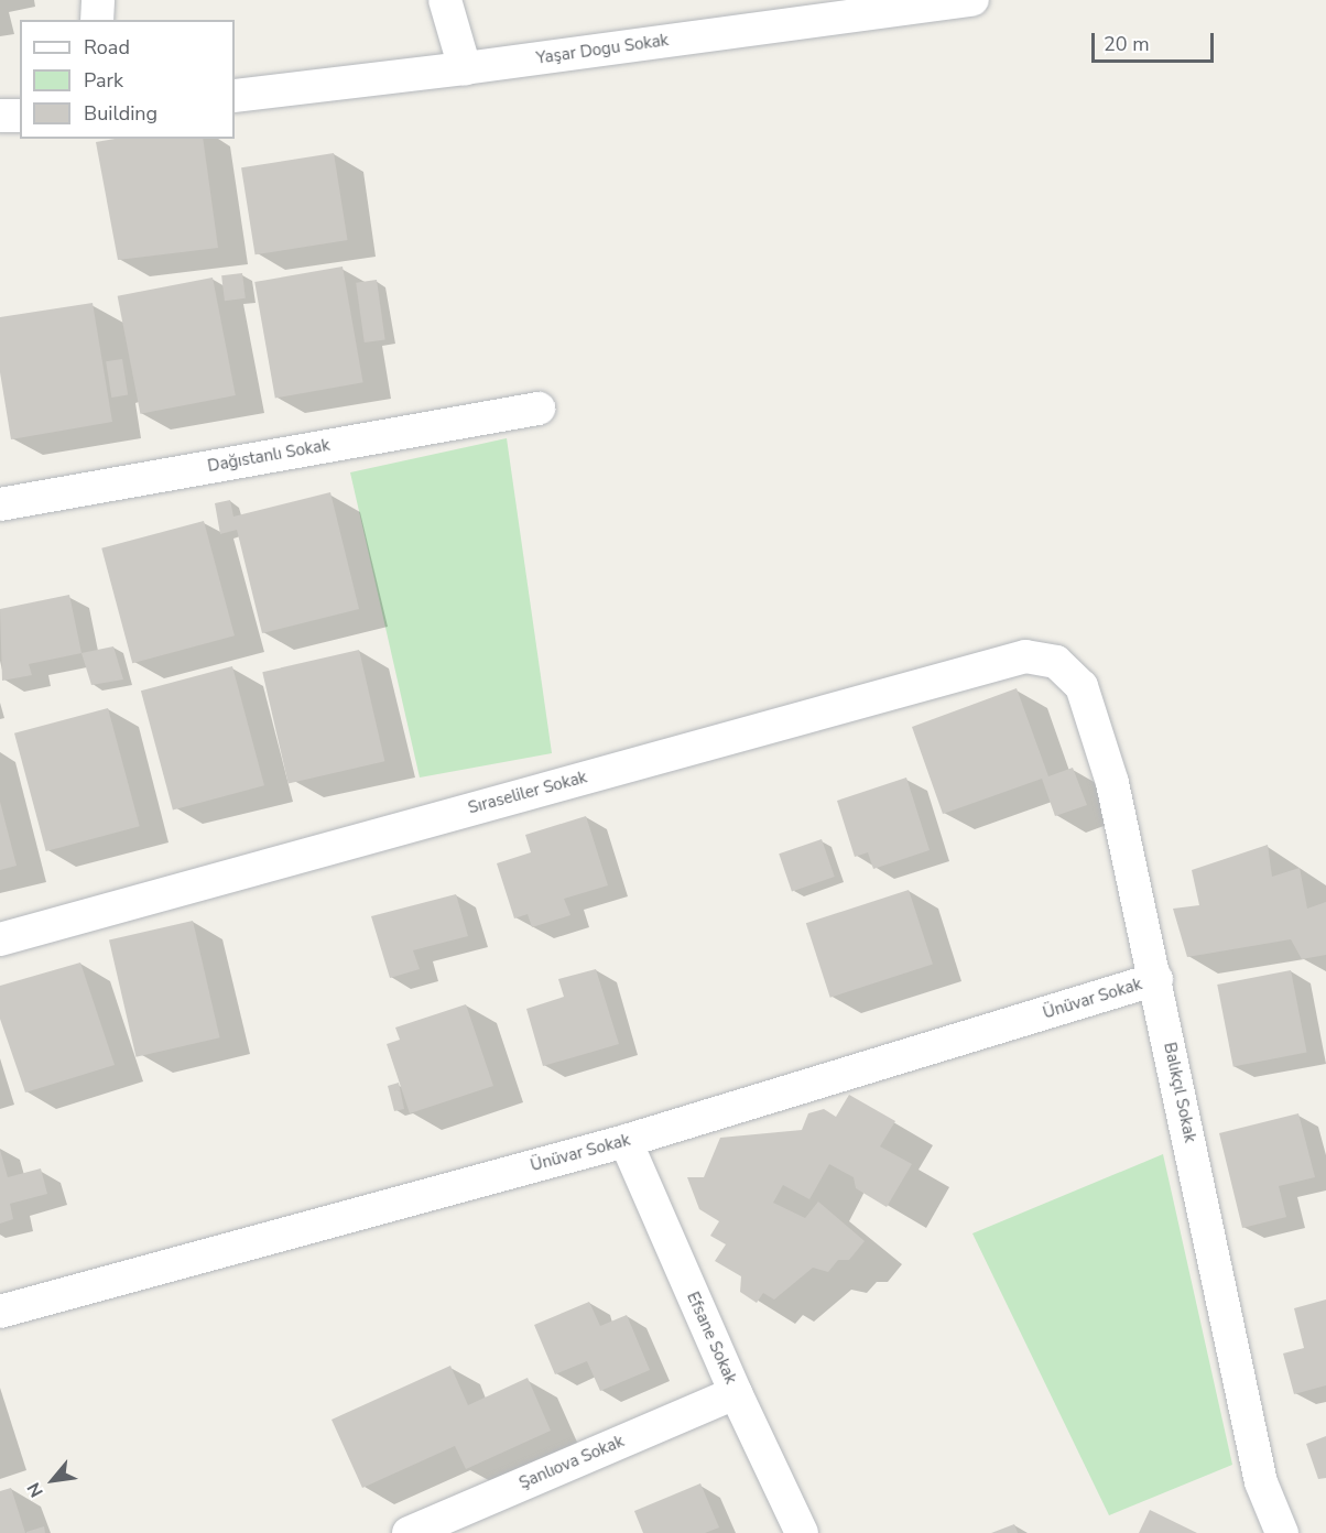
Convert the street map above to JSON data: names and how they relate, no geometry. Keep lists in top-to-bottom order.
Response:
{
  "streets": {
    "street": [
      "Yaşar Dogu Sokak",
      "Dağıstanlı Sokak",
      "Sıraseliler Sokak",
      "Ünüvar Sokak",
      "Balıkçıl Sokak",
      "Efsane Sokak",
      "Şanlıova Sokak"
    ]
  },
  "crossings": [
    ["Sıraseliler Sokak", "Balıkçıl Sokak"],
    ["Ünüvar Sokak", "Balıkçıl Sokak"],
    ["Ünüvar Sokak", "Efsane Sokak"],
    ["Efsane Sokak", "Şanlıova Sokak"]
  ],
  "legend": ["Road", "Park", "Building"],
  "scale_bar": "20 m",
  "north": "bottom left"
}
